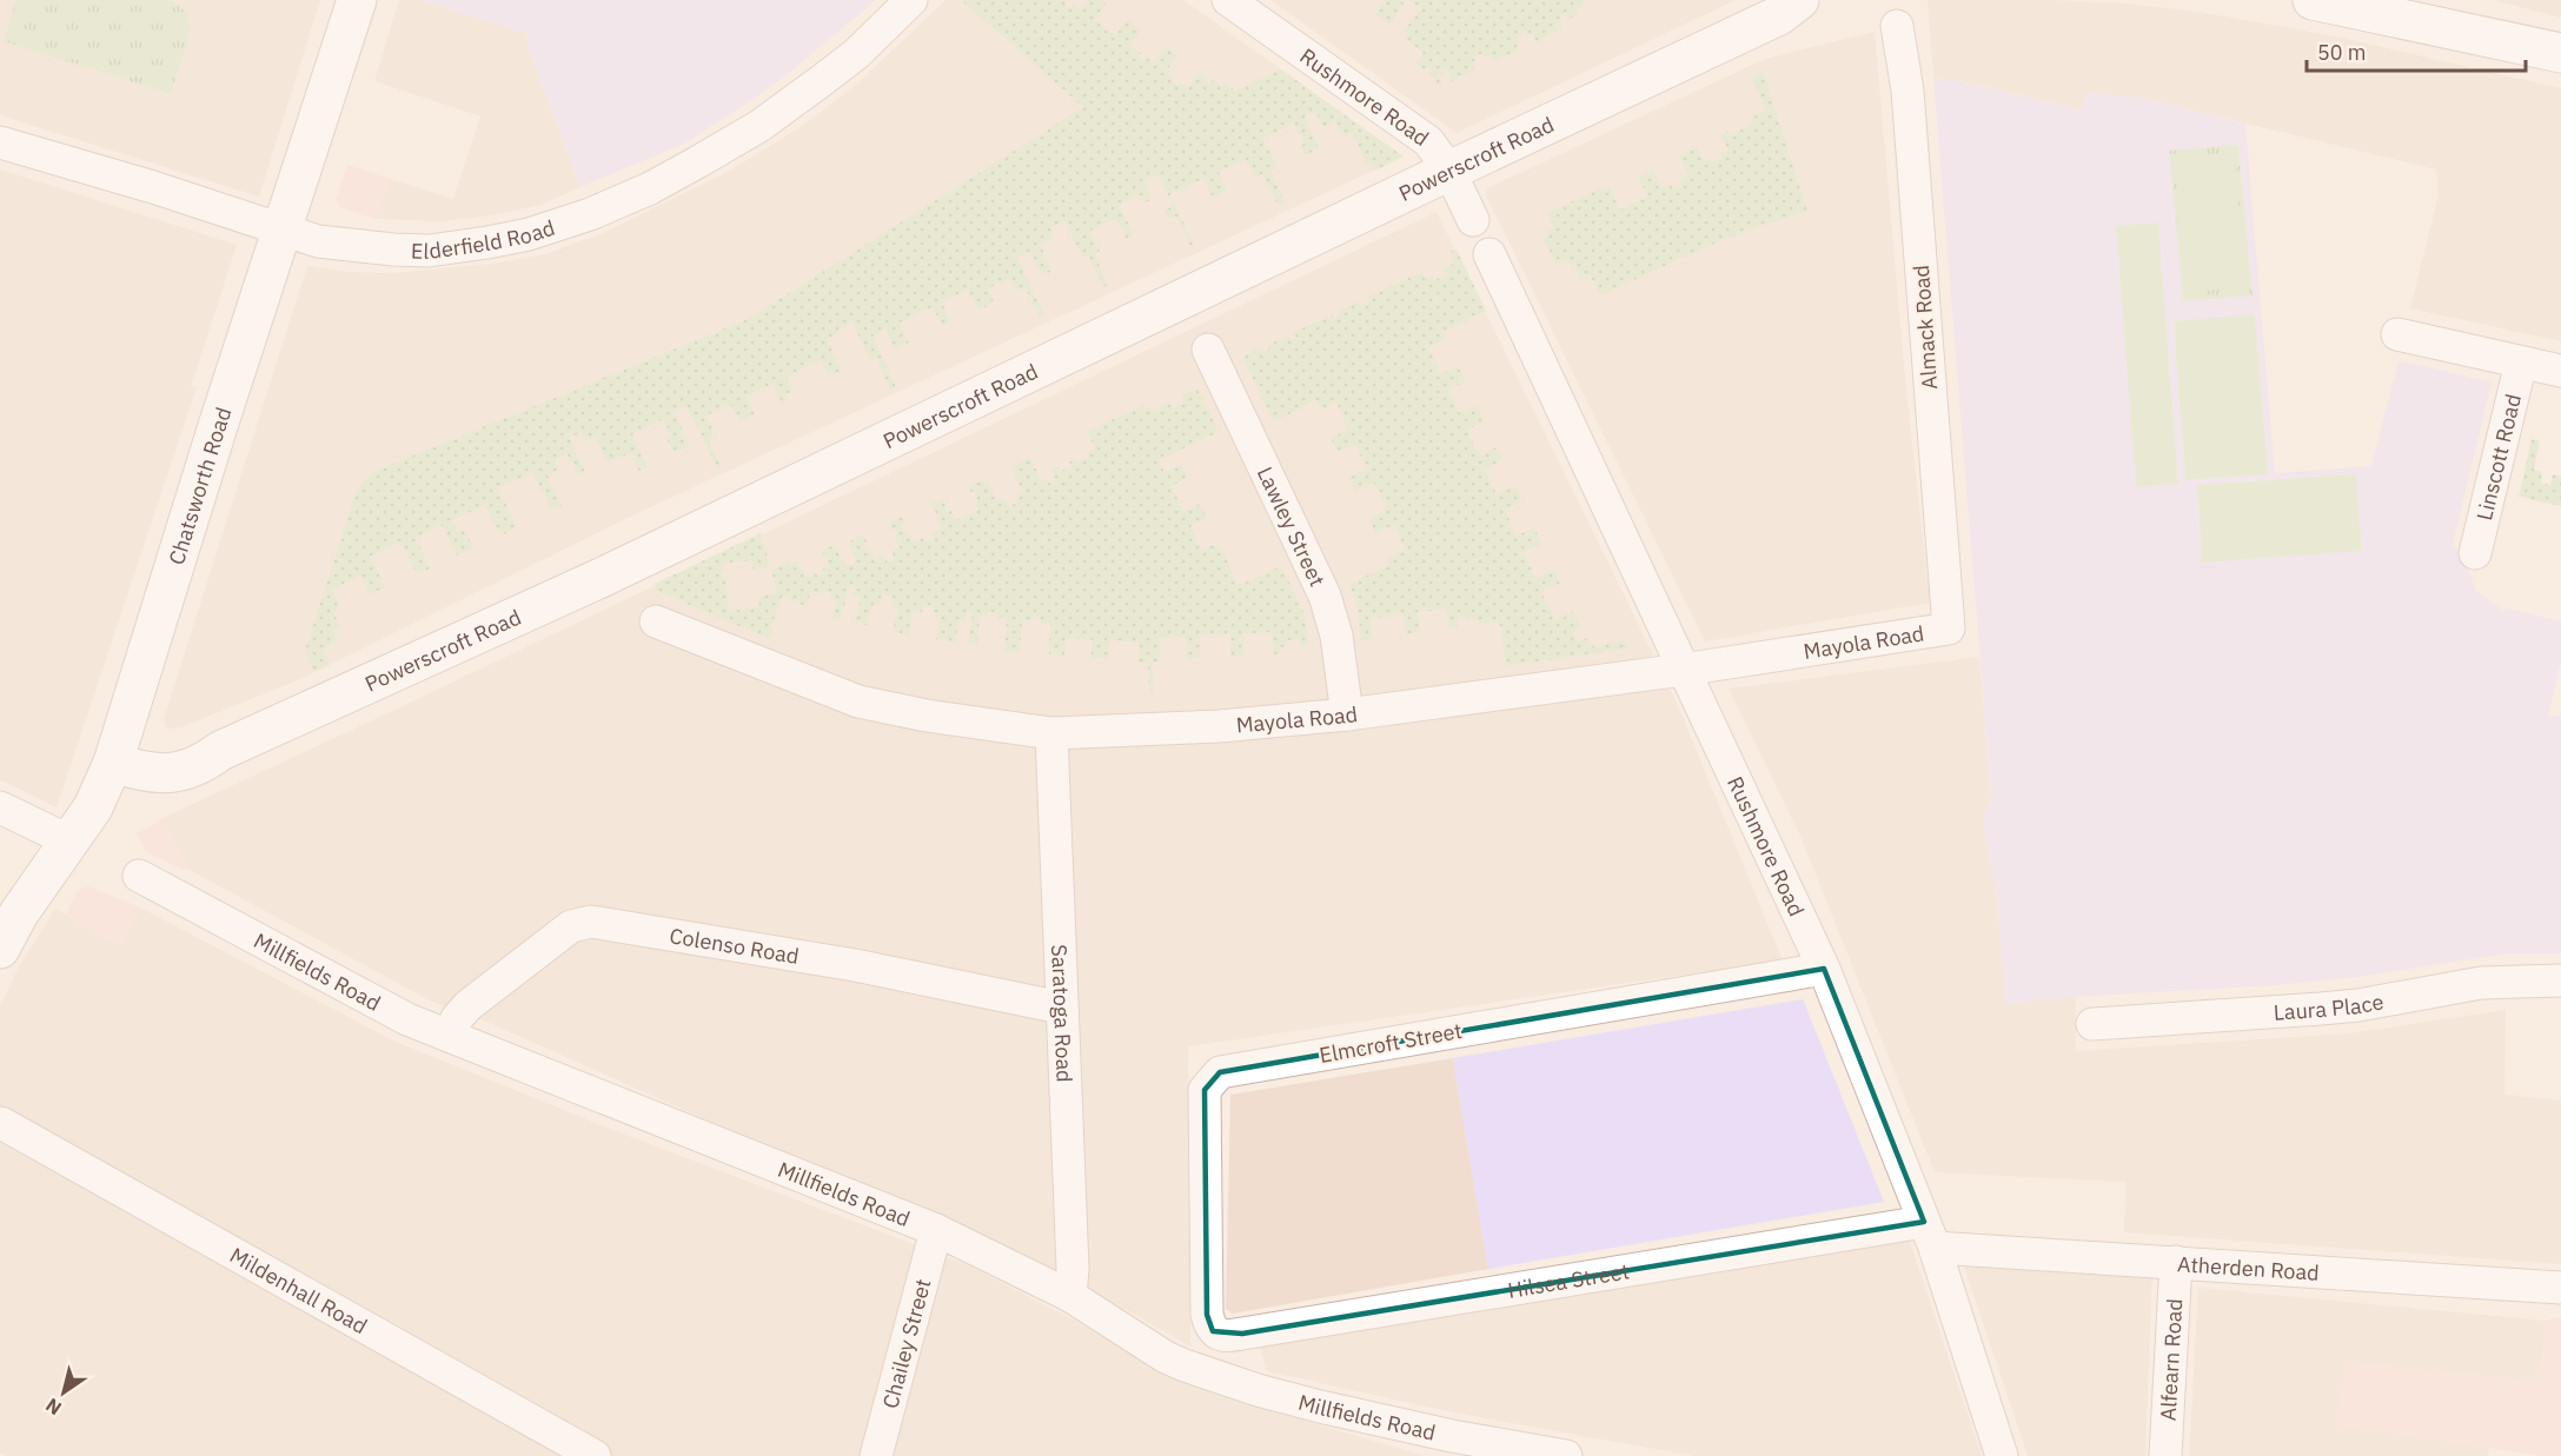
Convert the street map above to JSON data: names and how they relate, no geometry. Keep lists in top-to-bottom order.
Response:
{
  "streets": {
    "street": [
      "Rushmore Road",
      "Powerscroft Road",
      "Elderfield Road",
      "Almack Road",
      "Linscott Road",
      "Chatsworth Road",
      "Lawley Street",
      "Mayola Road",
      "Colenso Road",
      "Millfields Road",
      "Laura Place",
      "Saratoga Road",
      "Elmcroft Street",
      "Atherden Road",
      "Hilsea Street",
      "Mildenhall Road",
      "Chailey Street",
      "Alfearn Road"
    ]
  },
  "crossings": [
    ["Rushmore Road", "Powerscroft Road"],
    ["Rushmore Road", "Mayola Road"],
    ["Rushmore Road", "Elmcroft Street"],
    ["Rushmore Road", "Atherden Road"],
    ["Rushmore Road", "Hilsea Street"],
    ["Powerscroft Road", "Chatsworth Road"],
    ["Elderfield Road", "Chatsworth Road"],
    ["Almack Road", "Mayola Road"],
    ["Lawley Street", "Mayola Road"],
    ["Mayola Road", "Saratoga Road"],
    ["Colenso Road", "Millfields Road"],
    ["Colenso Road", "Saratoga Road"],
    ["Millfields Road", "Saratoga Road"],
    ["Millfields Road", "Chailey Street"],
    ["Elmcroft Street", "Hilsea Street"],
    ["Atherden Road", "Hilsea Street"],
    ["Atherden Road", "Alfearn Road"]
  ],
  "scale_bar": "50 m",
  "north": "bottom left"
}
